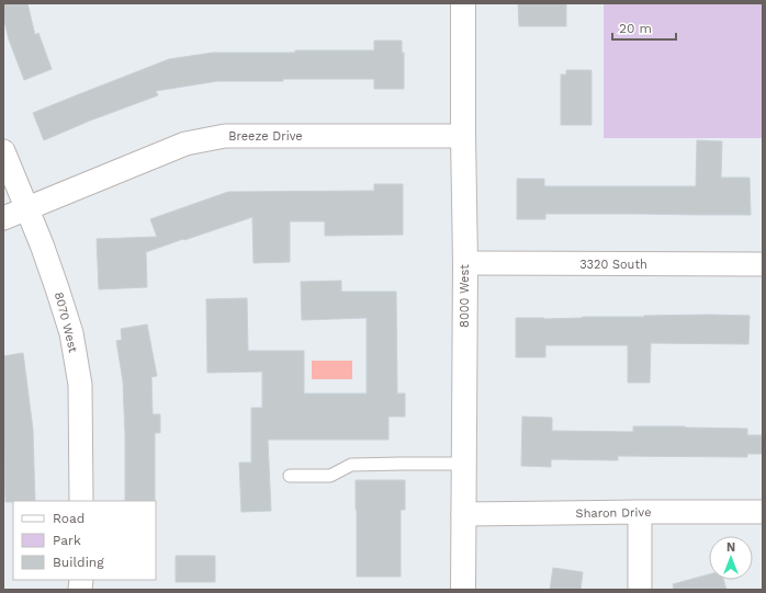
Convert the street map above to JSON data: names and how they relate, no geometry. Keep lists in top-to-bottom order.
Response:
{
  "streets": {
    "street": [
      "Breeze Drive",
      "3320 South",
      "8000 West",
      "8070 West",
      "Sharon Drive"
    ]
  },
  "crossings": [
    ["Breeze Drive", "8000 West"],
    ["Breeze Drive", "8070 West"],
    ["3320 South", "8000 West"],
    ["8000 West", "Sharon Drive"]
  ],
  "legend": ["Road", "Park", "Building"],
  "scale_bar": "20 m",
  "north": "top"
}
